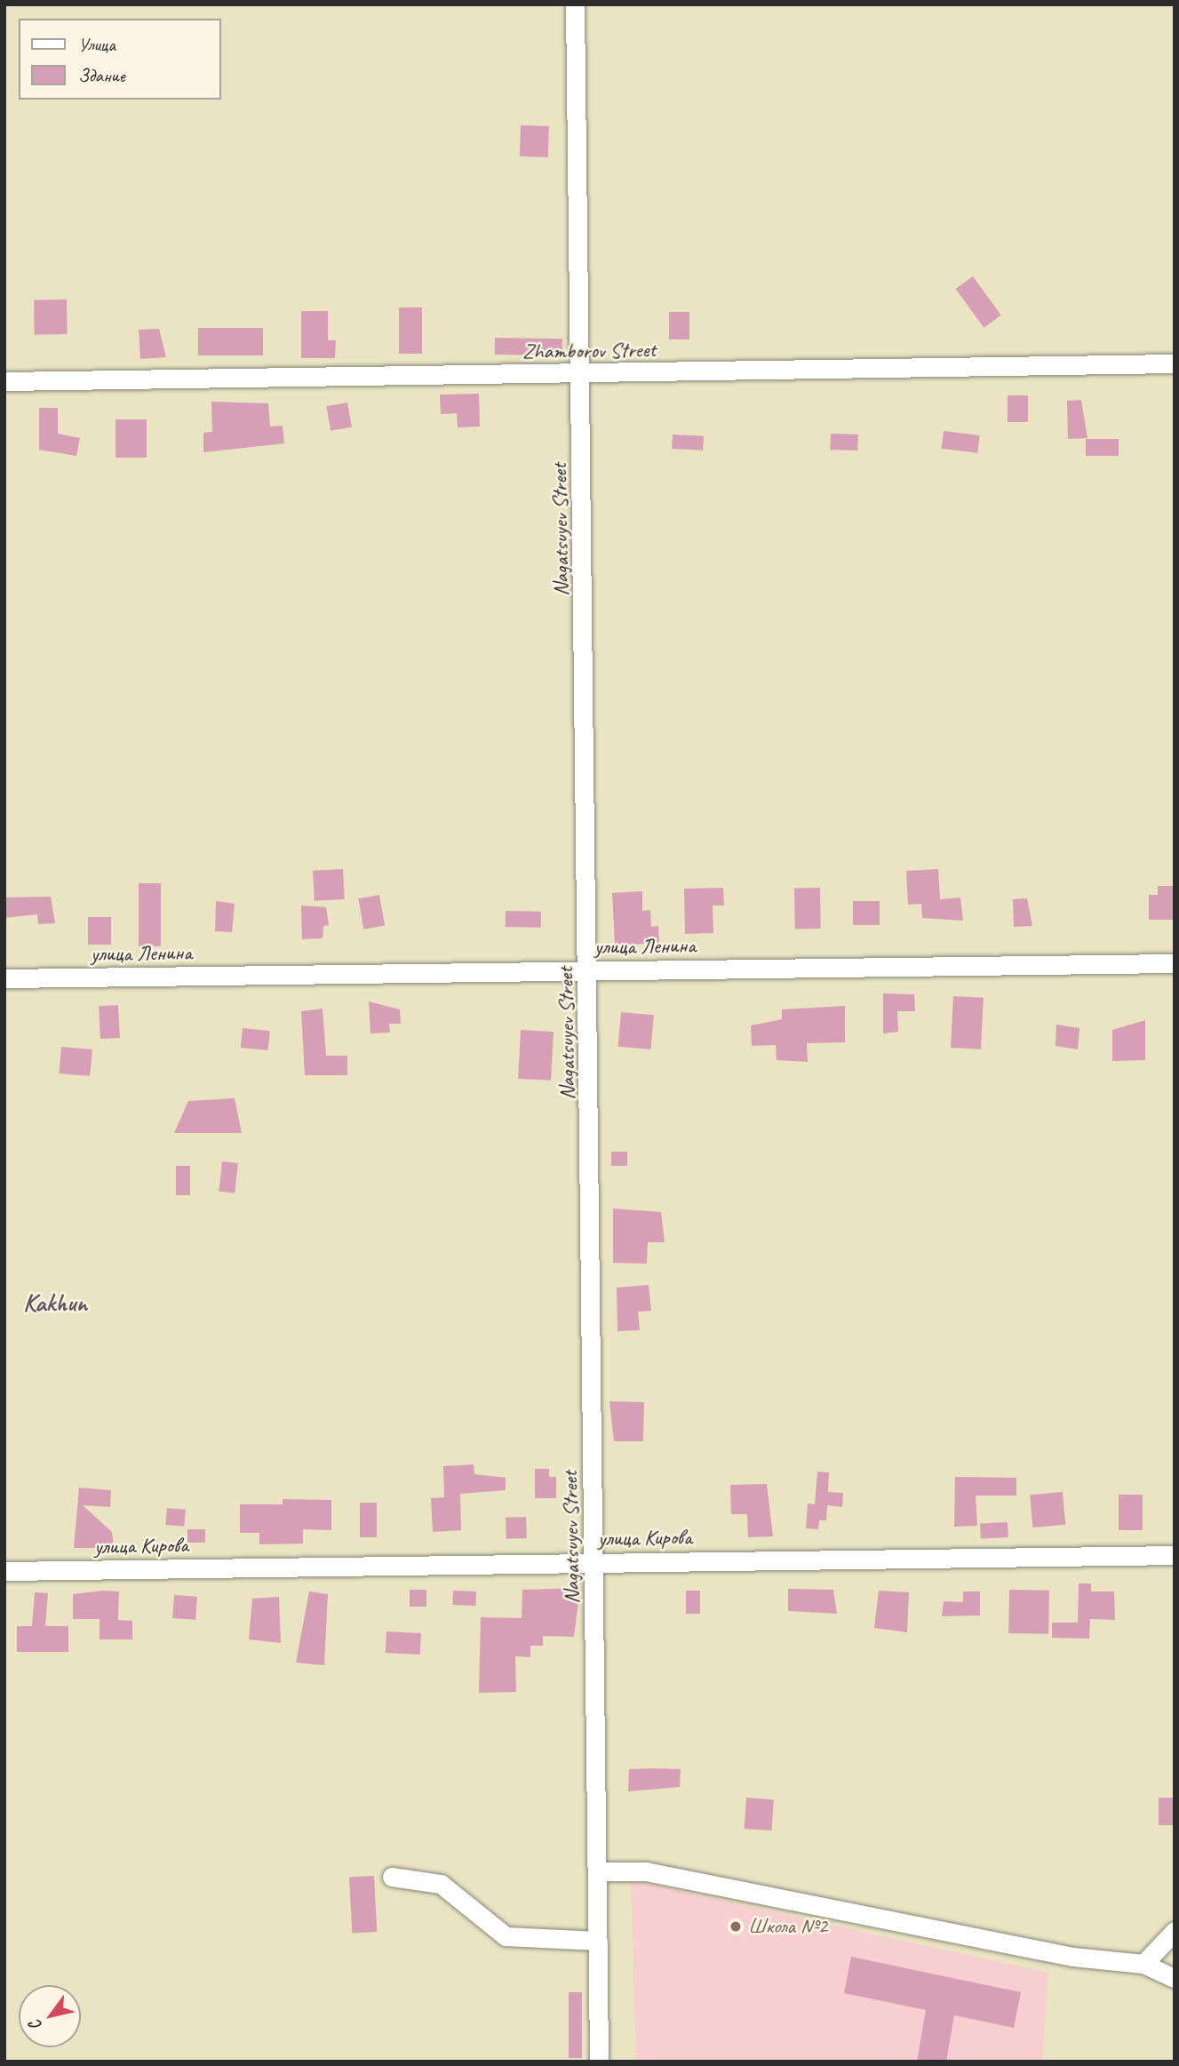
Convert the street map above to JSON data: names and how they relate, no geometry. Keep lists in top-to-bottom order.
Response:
{
  "streets": {
    "street": [
      "Zhamborov Street",
      "Nagatsuyev Street",
      "улица Ленина",
      "улица Кирова"
    ]
  },
  "crossings": [
    ["Zhamborov Street", "Nagatsuyev Street"],
    ["Nagatsuyev Street", "улица Ленина"],
    ["Nagatsuyev Street", "улица Кирова"]
  ],
  "districts": ["Kakhun"],
  "places": ["Школа №2"],
  "legend": ["Улица", "Здание"],
  "north": "bottom left"
}
